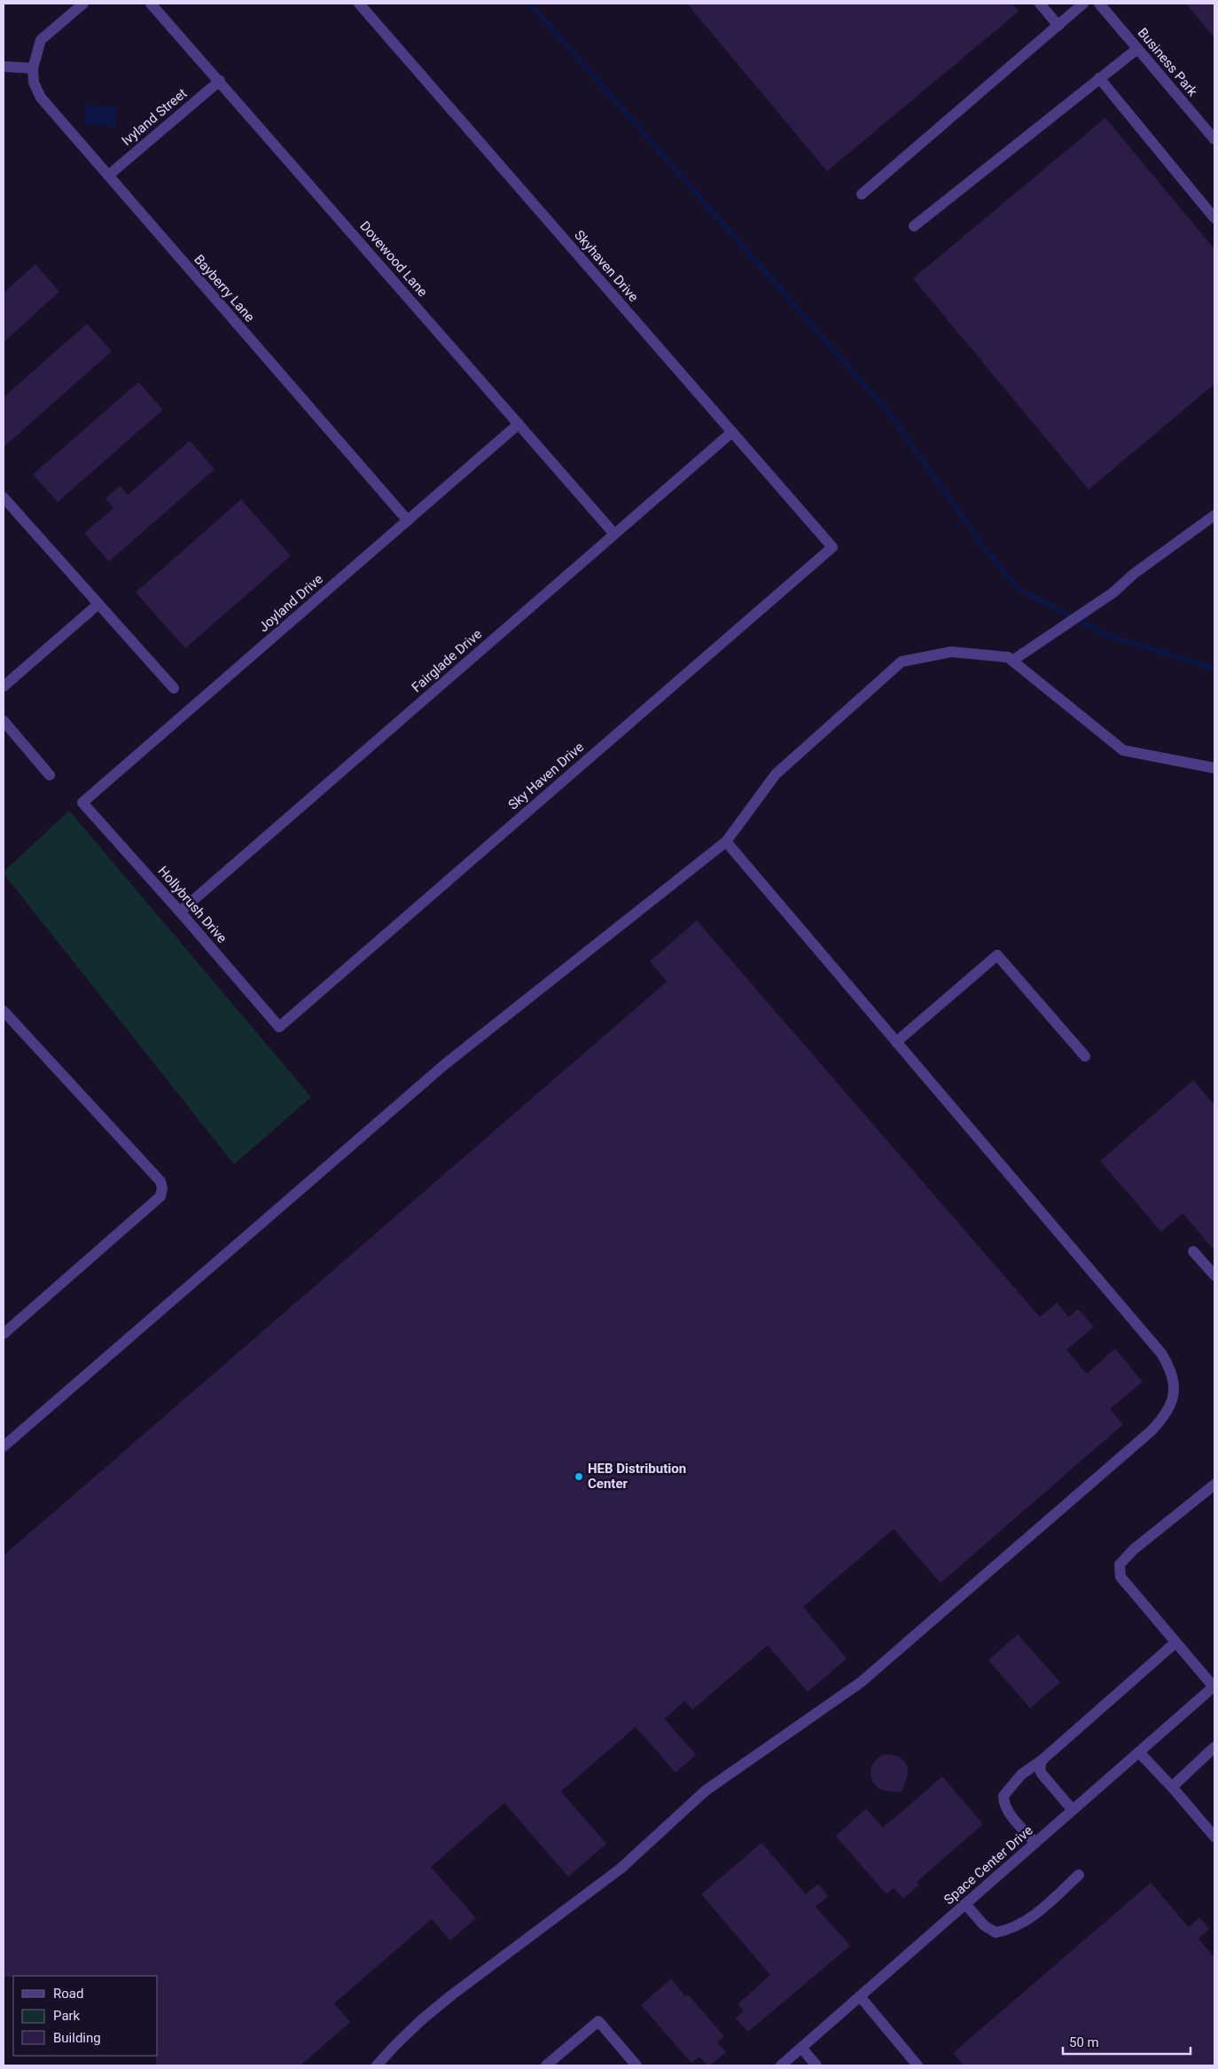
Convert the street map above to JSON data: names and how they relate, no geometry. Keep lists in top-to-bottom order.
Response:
{
  "streets": {
    "street": [
      "Business Park",
      "Ivyland Street",
      "Dovewood Lane",
      "Skyhaven Drive",
      "Bayberry Lane",
      "Joyland Drive",
      "Fairglade Drive",
      "Sky Haven Drive",
      "Hollybrush Drive",
      "Space Center Drive"
    ]
  },
  "crossings": [
    ["Ivyland Street", "Dovewood Lane"],
    ["Ivyland Street", "Bayberry Lane"],
    ["Dovewood Lane", "Joyland Drive"],
    ["Dovewood Lane", "Fairglade Drive"],
    ["Skyhaven Drive", "Fairglade Drive"],
    ["Skyhaven Drive", "Sky Haven Drive"],
    ["Bayberry Lane", "Joyland Drive"],
    ["Joyland Drive", "Hollybrush Drive"],
    ["Fairglade Drive", "Hollybrush Drive"],
    ["Sky Haven Drive", "Hollybrush Drive"]
  ],
  "places": ["HEB Distribution Center"],
  "legend": ["Road", "Park", "Building"],
  "scale_bar": "50 m"
}
